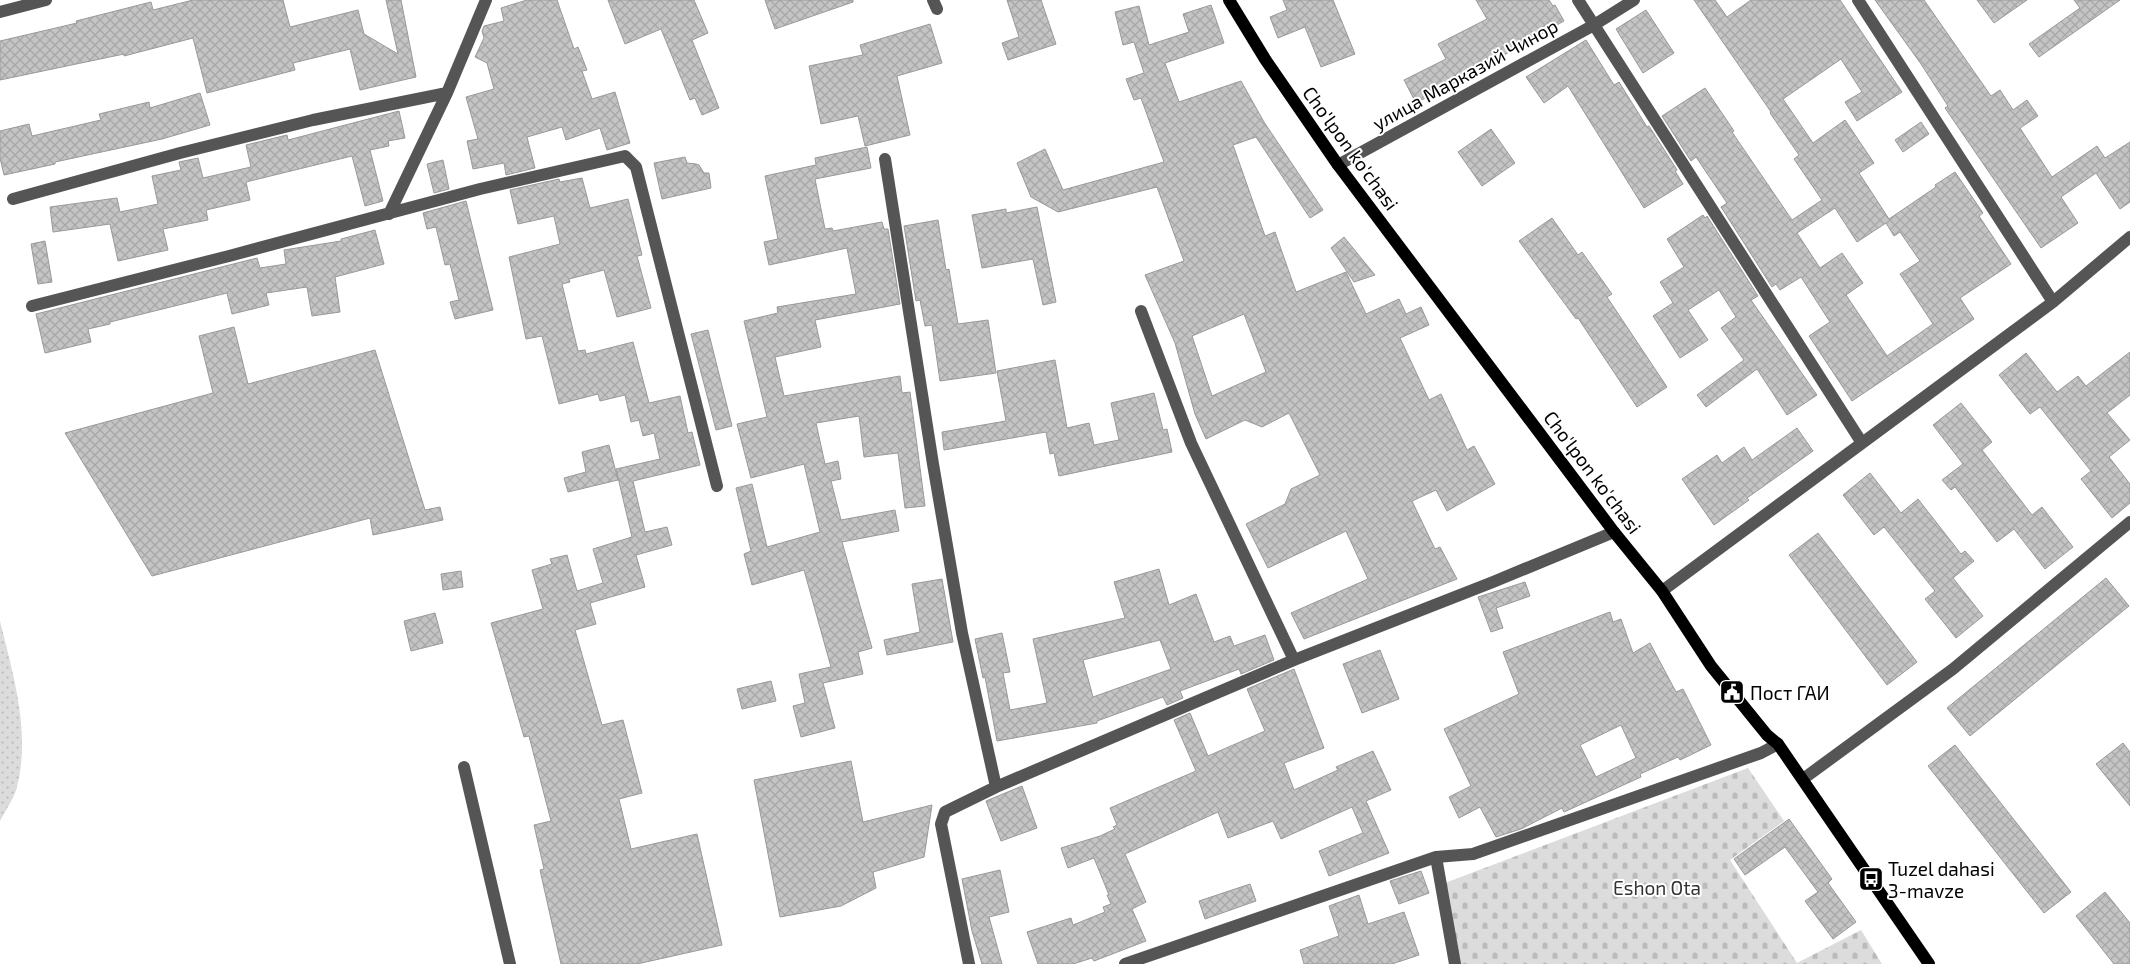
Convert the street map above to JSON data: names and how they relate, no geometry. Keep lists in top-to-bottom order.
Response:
{
  "streets": {
    "main road": ["Cho'lpon ko'chasi"],
    "street": ["улица Марказий Чинор"]
  },
  "crossings": [
    ["улица Марказий Чинор", "Cho'lpon ko'chasi"]
  ],
  "parks": ["Eshon Ota"],
  "places": {
    "public building": ["Пост ГАИ"],
    "bus stop": ["Tuzel dahasi 3-mavze"]
  }
}
